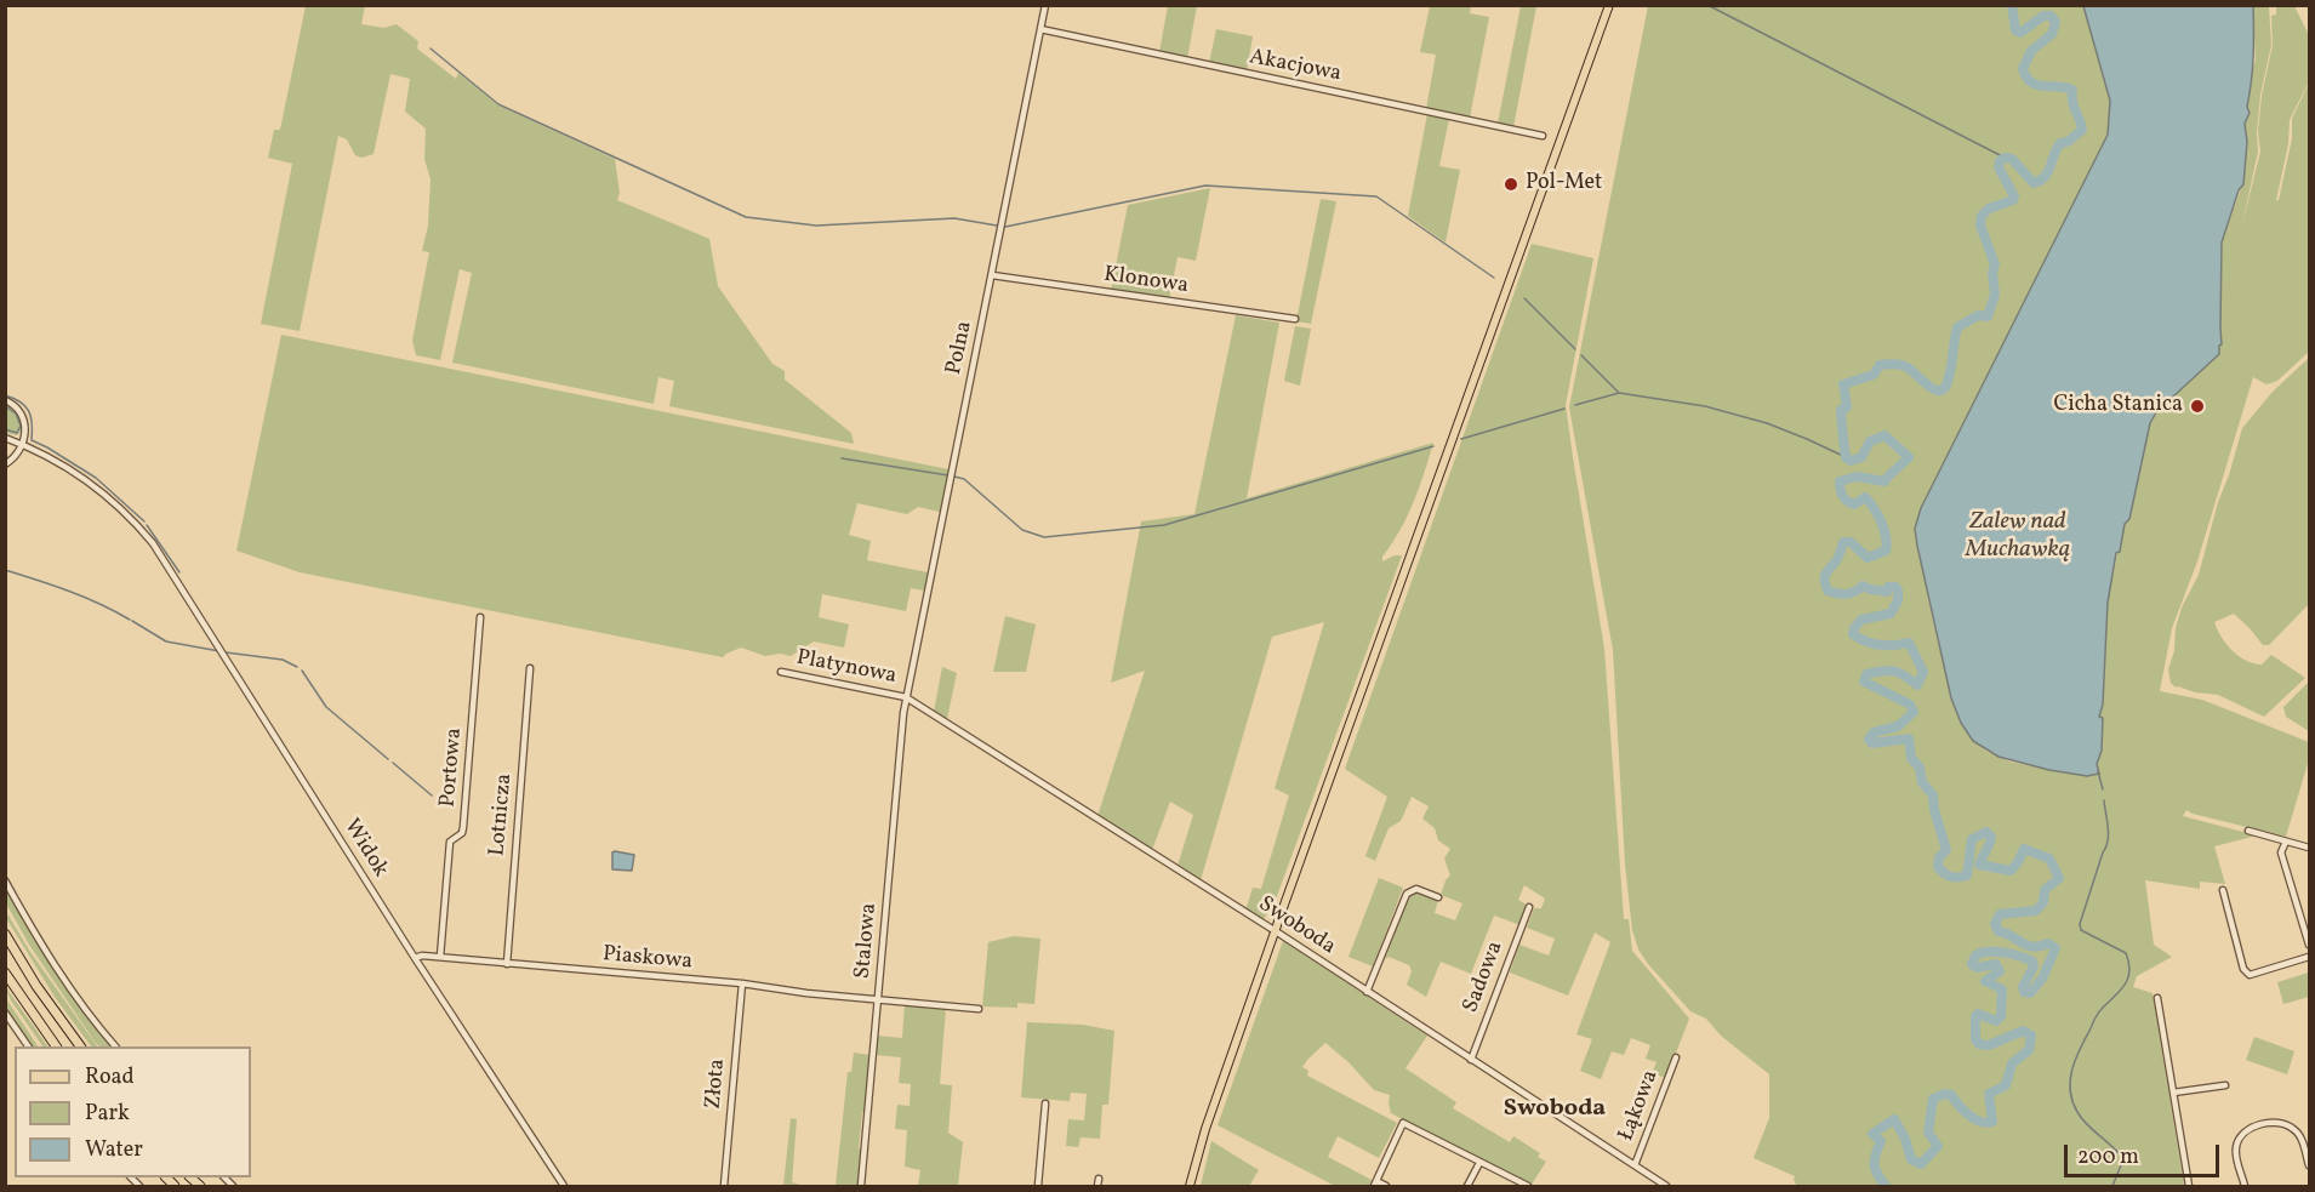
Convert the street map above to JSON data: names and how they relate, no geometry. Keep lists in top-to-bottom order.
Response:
{
  "streets": {
    "street": [
      "Akacjowa",
      "Klonowa",
      "Polna",
      "Platynowa",
      "Portowa",
      "Lotnicza",
      "Widok",
      "Swoboda",
      "Stalowa",
      "Piaskowa",
      "Sadowa",
      "Złota",
      "Łąkowa"
    ]
  },
  "crossings": [
    ["Akacjowa", "Polna"],
    ["Klonowa", "Polna"],
    ["Polna", "Platynowa"],
    ["Polna", "Swoboda"],
    ["Polna", "Stalowa"],
    ["Platynowa", "Swoboda"],
    ["Platynowa", "Stalowa"],
    ["Portowa", "Piaskowa"],
    ["Lotnicza", "Piaskowa"],
    ["Widok", "Piaskowa"],
    ["Swoboda", "Stalowa"],
    ["Swoboda", "Sadowa"],
    ["Swoboda", "Łąkowa"],
    ["Stalowa", "Piaskowa"],
    ["Piaskowa", "Złota"]
  ],
  "districts": ["Swoboda"],
  "water": ["Zalew nad Muchawką"],
  "places": ["Pol-Met", "Cicha Stanica"],
  "legend": ["Road", "Park", "Water"],
  "scale_bar": "200 m"
}
